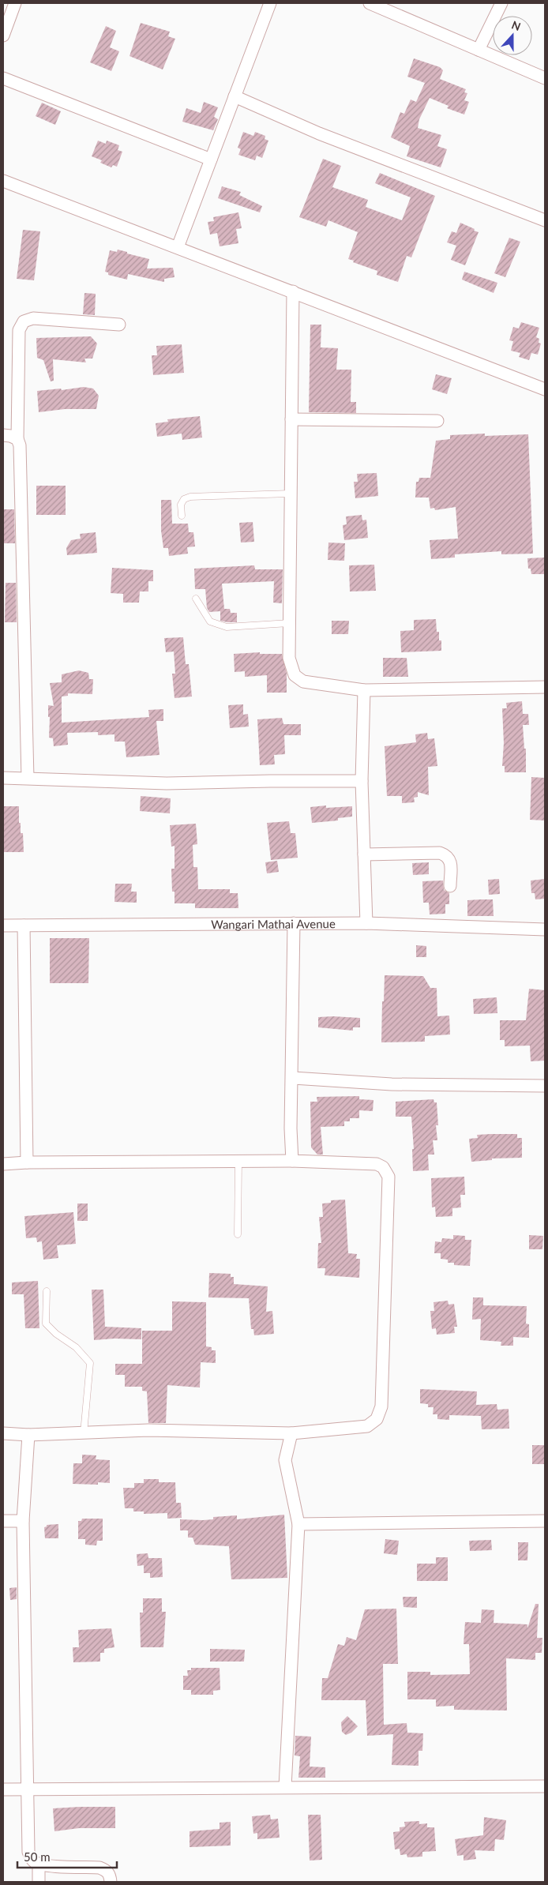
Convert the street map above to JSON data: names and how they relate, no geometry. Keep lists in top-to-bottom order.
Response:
{
  "streets": {
    "street": ["Wangari Mathai Avenue"]
  },
  "scale_bar": "50 m",
  "north": "top"
}
